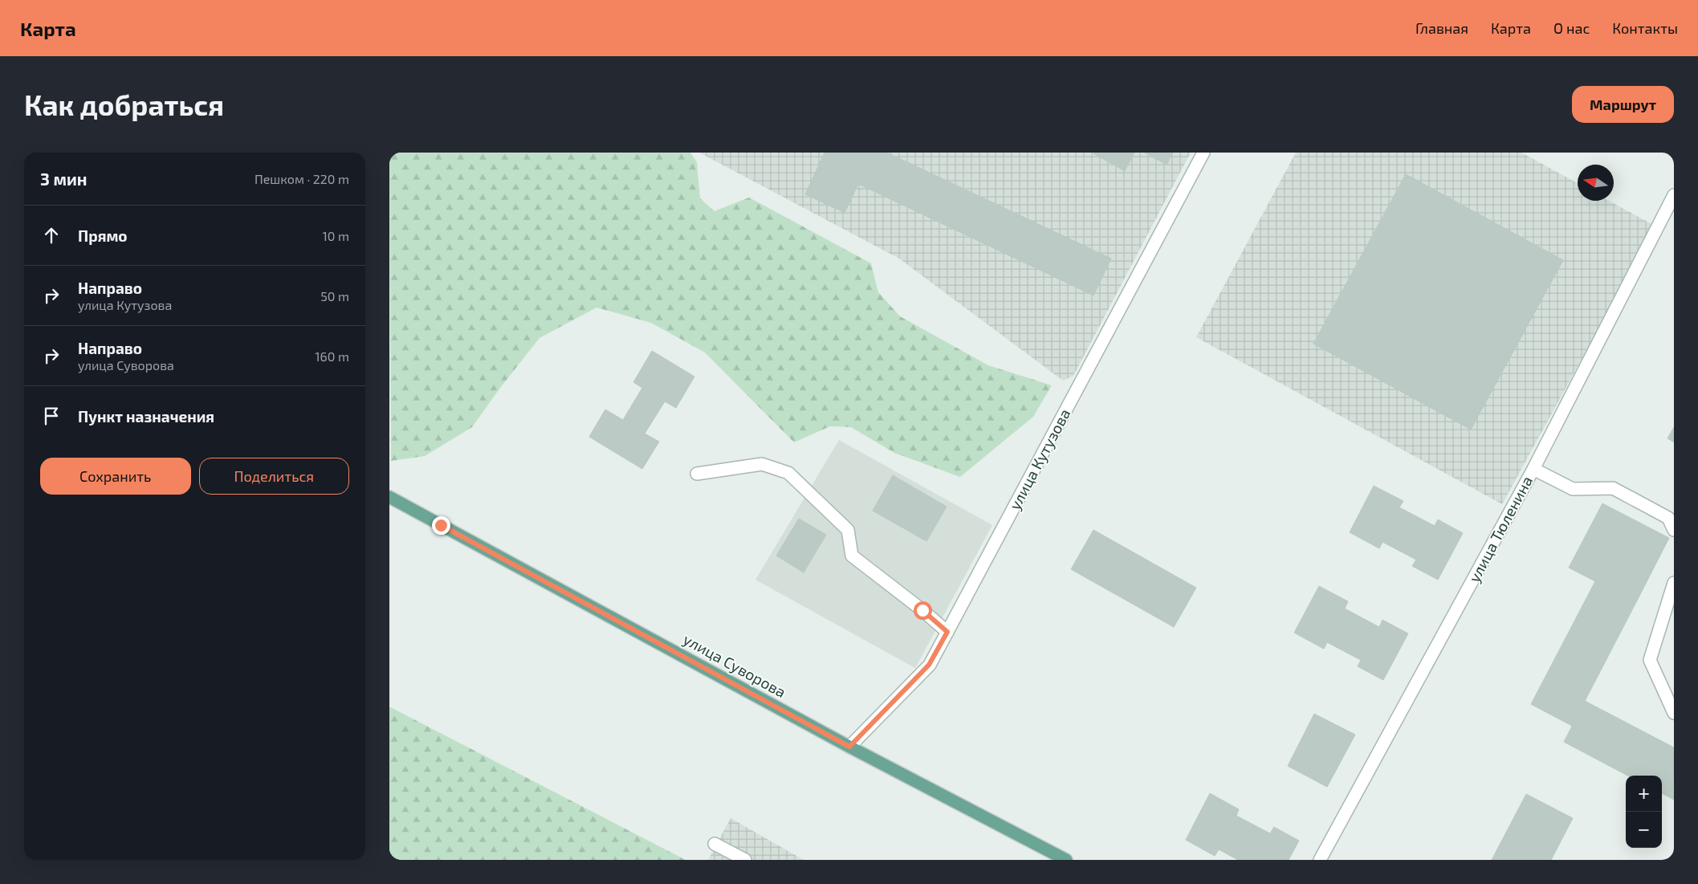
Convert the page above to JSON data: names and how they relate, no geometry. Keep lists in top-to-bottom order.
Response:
{
  "streets": {
    "main road": ["улица Суворова"],
    "street": ["улица Кутузова", "улица Тюленина"]
  },
  "crossings": [
    ["улица Кутузова", "улица Суворова"]
  ],
  "north": "left",
  "page": {
    "header": "Карта",
    "nav": [
      "Главная",
      "Карта",
      "О нас",
      "Контакты"
    ],
    "buttons": [
      "Маршрут",
      ["Сохранить", "Поделиться"]
    ],
    "title": "Как добраться",
    "heading": ["3 мин", "Пешком · 220 m"],
    "list": [
      ["Прямо", "10 m"],
      ["Направо", "улица Кутузова", "50 m"],
      ["Направо", "улица Суворова", "160 m"],
      "Пункт назначения"
    ],
    "map_buttons": ["+", "−"]
  }
}
